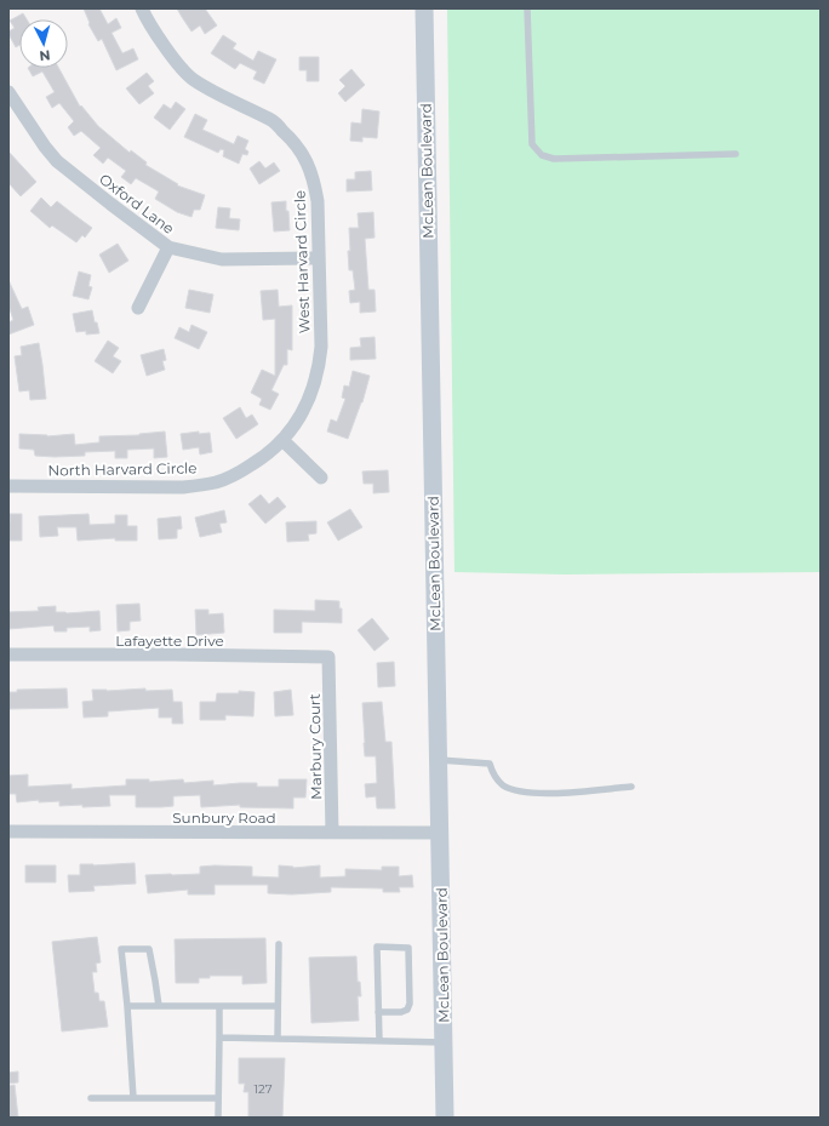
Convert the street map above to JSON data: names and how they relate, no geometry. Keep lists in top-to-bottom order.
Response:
{
  "streets": {
    "main road": ["McLean Boulevard"],
    "street": [
      "Oxford Lane",
      "West Harvard Circle",
      "North Harvard Circle",
      "Lafayette Drive",
      "Marbury Court",
      "Sunbury Road"
    ]
  },
  "crossings": [
    ["McLean Boulevard", "Sunbury Road"],
    ["Oxford Lane", "West Harvard Circle"],
    ["West Harvard Circle", "North Harvard Circle"],
    ["Lafayette Drive", "Marbury Court"],
    ["Marbury Court", "Sunbury Road"]
  ],
  "house_numbers": ["127"],
  "north": "bottom"
}
